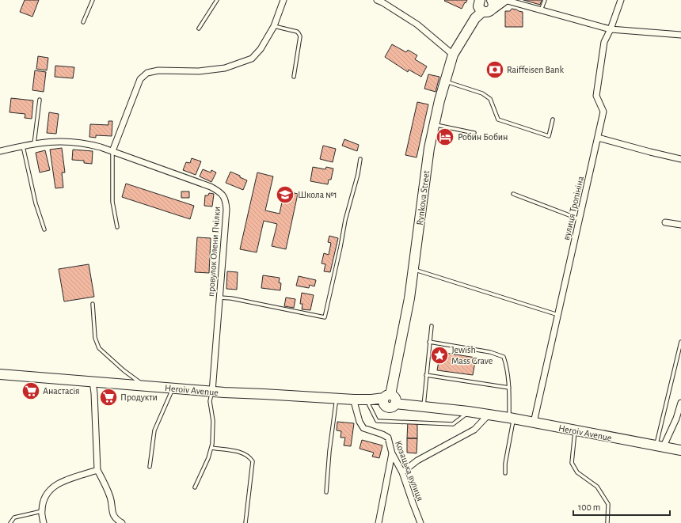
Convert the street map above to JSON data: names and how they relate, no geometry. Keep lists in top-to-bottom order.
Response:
{
  "streets": {
    "main road": ["Rynkova Street", "Heroiv Avenue"],
    "street": ["вулиця Тропініна", "провулок Олени Пчілки", "Козацька вулиця"]
  },
  "crossings": [
    ["Rynkova Street", "Heroiv Avenue"],
    ["вулиця Тропініна", "Heroiv Avenue"],
    ["провулок Олени Пчілки", "Heroiv Avenue"],
    ["Heroiv Avenue", "Козацька вулиця"]
  ],
  "places": {
    "bank": ["Raiffeisen Bank"],
    "hotel": ["Робин Бобин"],
    "school or university": ["Школа №1"],
    "place": ["Jewish Mass Grave"],
    "supermarket": ["Анастасія", "Продукти"]
  },
  "scale_bar": "100 m"
}
